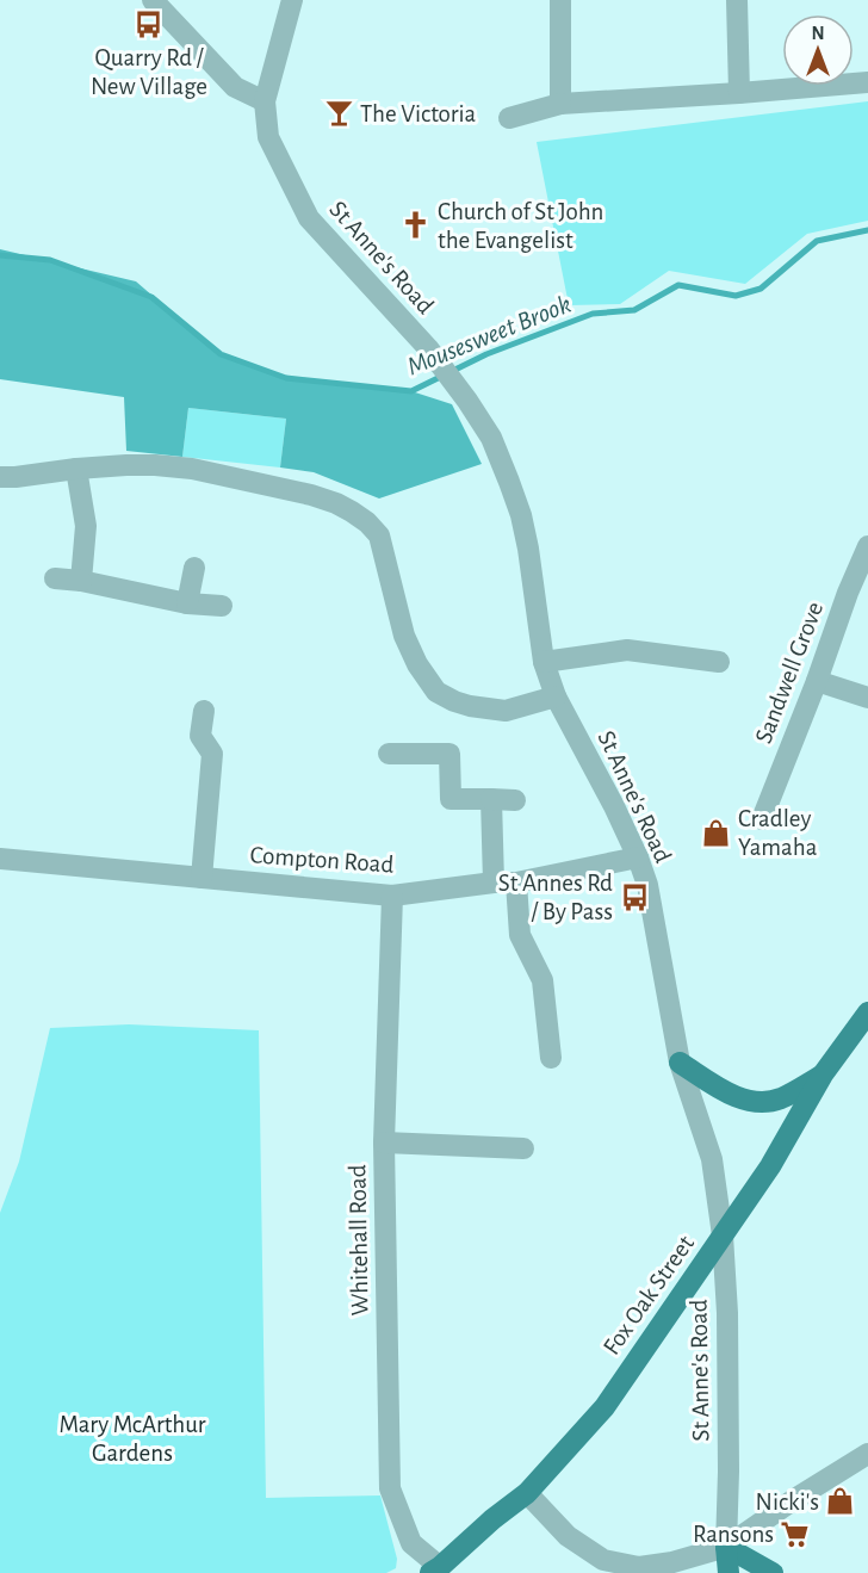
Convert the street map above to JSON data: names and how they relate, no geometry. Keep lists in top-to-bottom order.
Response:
{
  "streets": {
    "main road": ["Fox Oak Street"],
    "street": [
      "St Anne's Road",
      "Sandwell Grove",
      "Compton Road",
      "Whitehall Road"
    ]
  },
  "crossings": [
    ["St Anne's Road", "Compton Road"],
    ["St Anne's Road", "Fox Oak Street"],
    ["Compton Road", "Whitehall Road"],
    ["Whitehall Road", "Fox Oak Street"]
  ],
  "water": ["Mousesweet Brook"],
  "parks": ["Mary McArthur Gardens"],
  "places": {
    "bus stop": ["Quarry Rd / New Village", "St Annes Rd / By Pass"],
    "bar": ["The Victoria"],
    "church": ["Church of St John the Evangelist"],
    "shop": ["Cradley Yamaha", "Nicki's"],
    "supermarket": ["Ransons"]
  },
  "north": "top"
}
